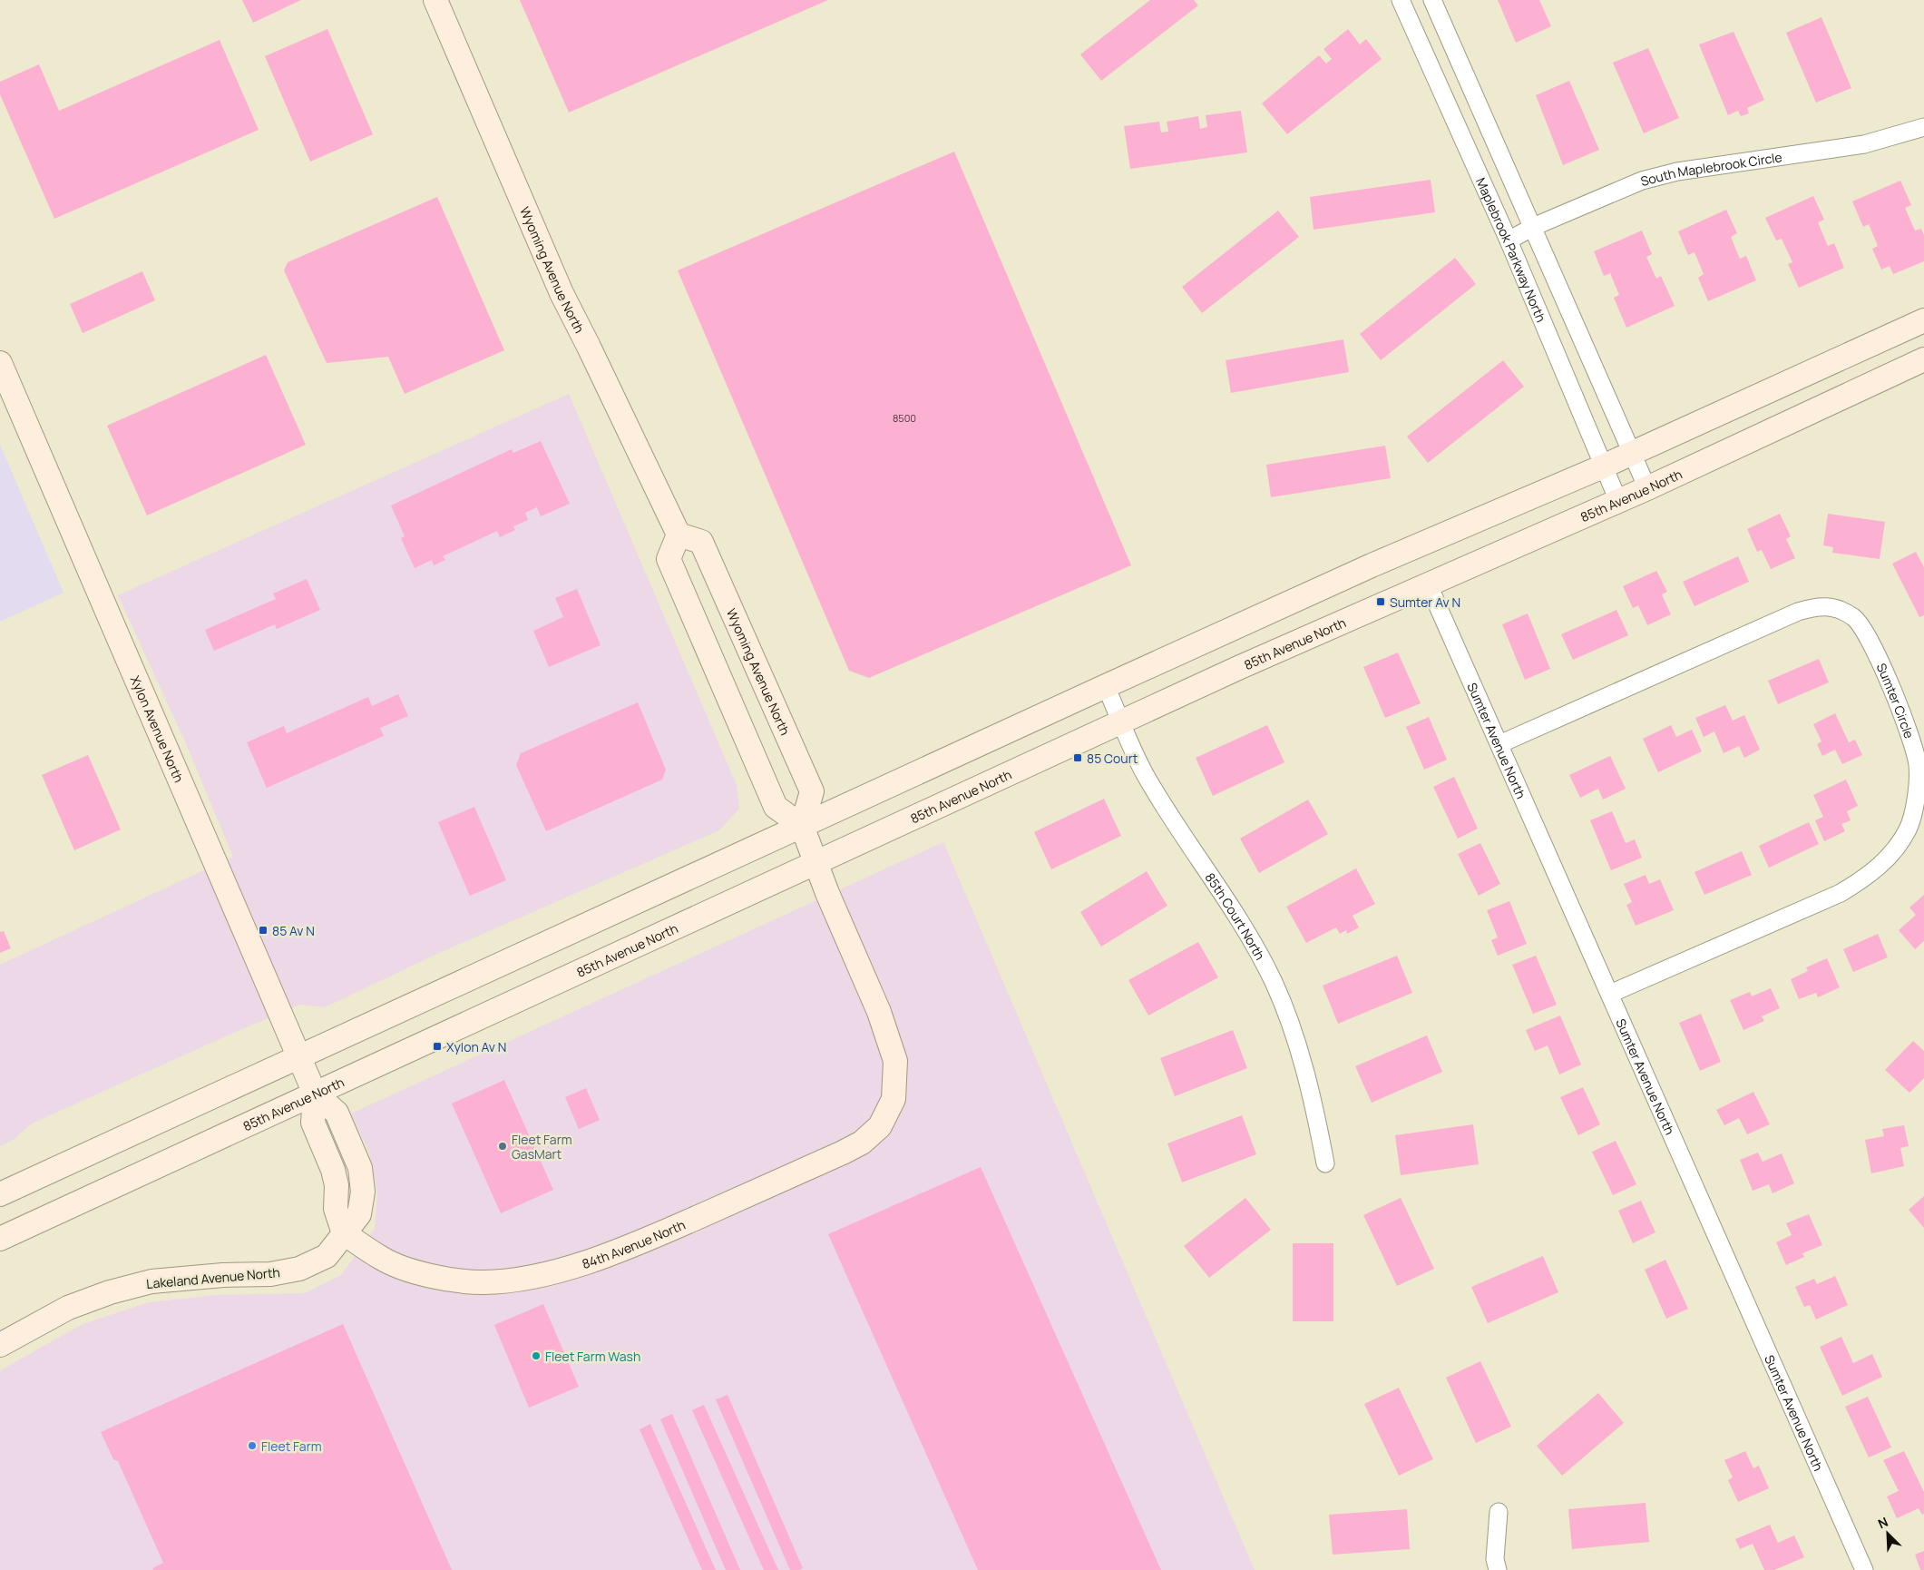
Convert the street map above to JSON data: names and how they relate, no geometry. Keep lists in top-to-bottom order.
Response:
{
  "streets": {
    "main road": [
      "Wyoming Avenue North",
      "85th Avenue North",
      "Xylon Avenue North",
      "84th Avenue North",
      "Lakeland Avenue North"
    ],
    "street": [
      "South Maplebrook Circle",
      "Maplebrook Parkway North",
      "Sumter Circle",
      "Sumter Avenue North",
      "85th Court North"
    ]
  },
  "crossings": [
    ["South Maplebrook Circle", "Maplebrook Parkway North"],
    ["Maplebrook Parkway North", "85th Avenue North"],
    ["85th Avenue North", "Xylon Avenue North"],
    ["85th Avenue North", "Sumter Avenue North"],
    ["85th Avenue North", "85th Court North"],
    ["85th Avenue North", "84th Avenue North"],
    ["Sumter Circle", "Sumter Avenue North"],
    ["84th Avenue North", "Lakeland Avenue North"]
  ],
  "places": {
    "transit": [
      "Sumter Av N",
      "85 Court",
      "85 Av N",
      "Xylon Av N"
    ],
    "other": ["Fleet Farm GasMart", "Fleet Farm Wash", "Fleet Farm"]
  },
  "house_numbers": ["8500"],
  "north": "top left"
}
